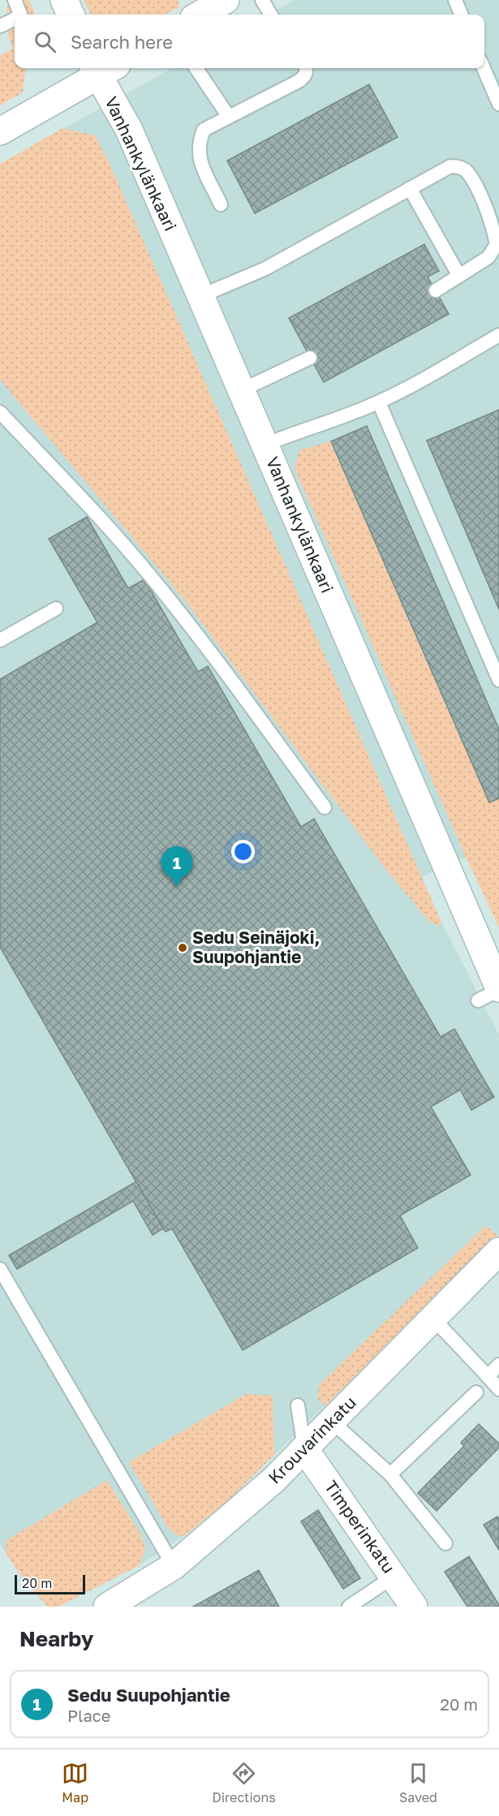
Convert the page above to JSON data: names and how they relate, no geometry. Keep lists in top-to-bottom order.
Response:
{
  "streets": {
    "street": ["Vanhankylänkaari", "Krouvarinkatu", "Timperinkatu"]
  },
  "crossings": [
    ["Krouvarinkatu", "Timperinkatu"]
  ],
  "places": ["Sedu Seinäjoki, Suupohjantie"],
  "scale_bar": "20 m",
  "page": {
    "search": "Search here",
    "pins": "1",
    "scale": "20 m",
    "heading": "Nearby",
    "list": [
      {
        "mark": "1",
        "name": "Sedu Suupohjantie",
        "note": "Place",
        "value": "20 m"
      }
    ],
    "nav": ["Map", "Directions", "Saved"]
  }
}
